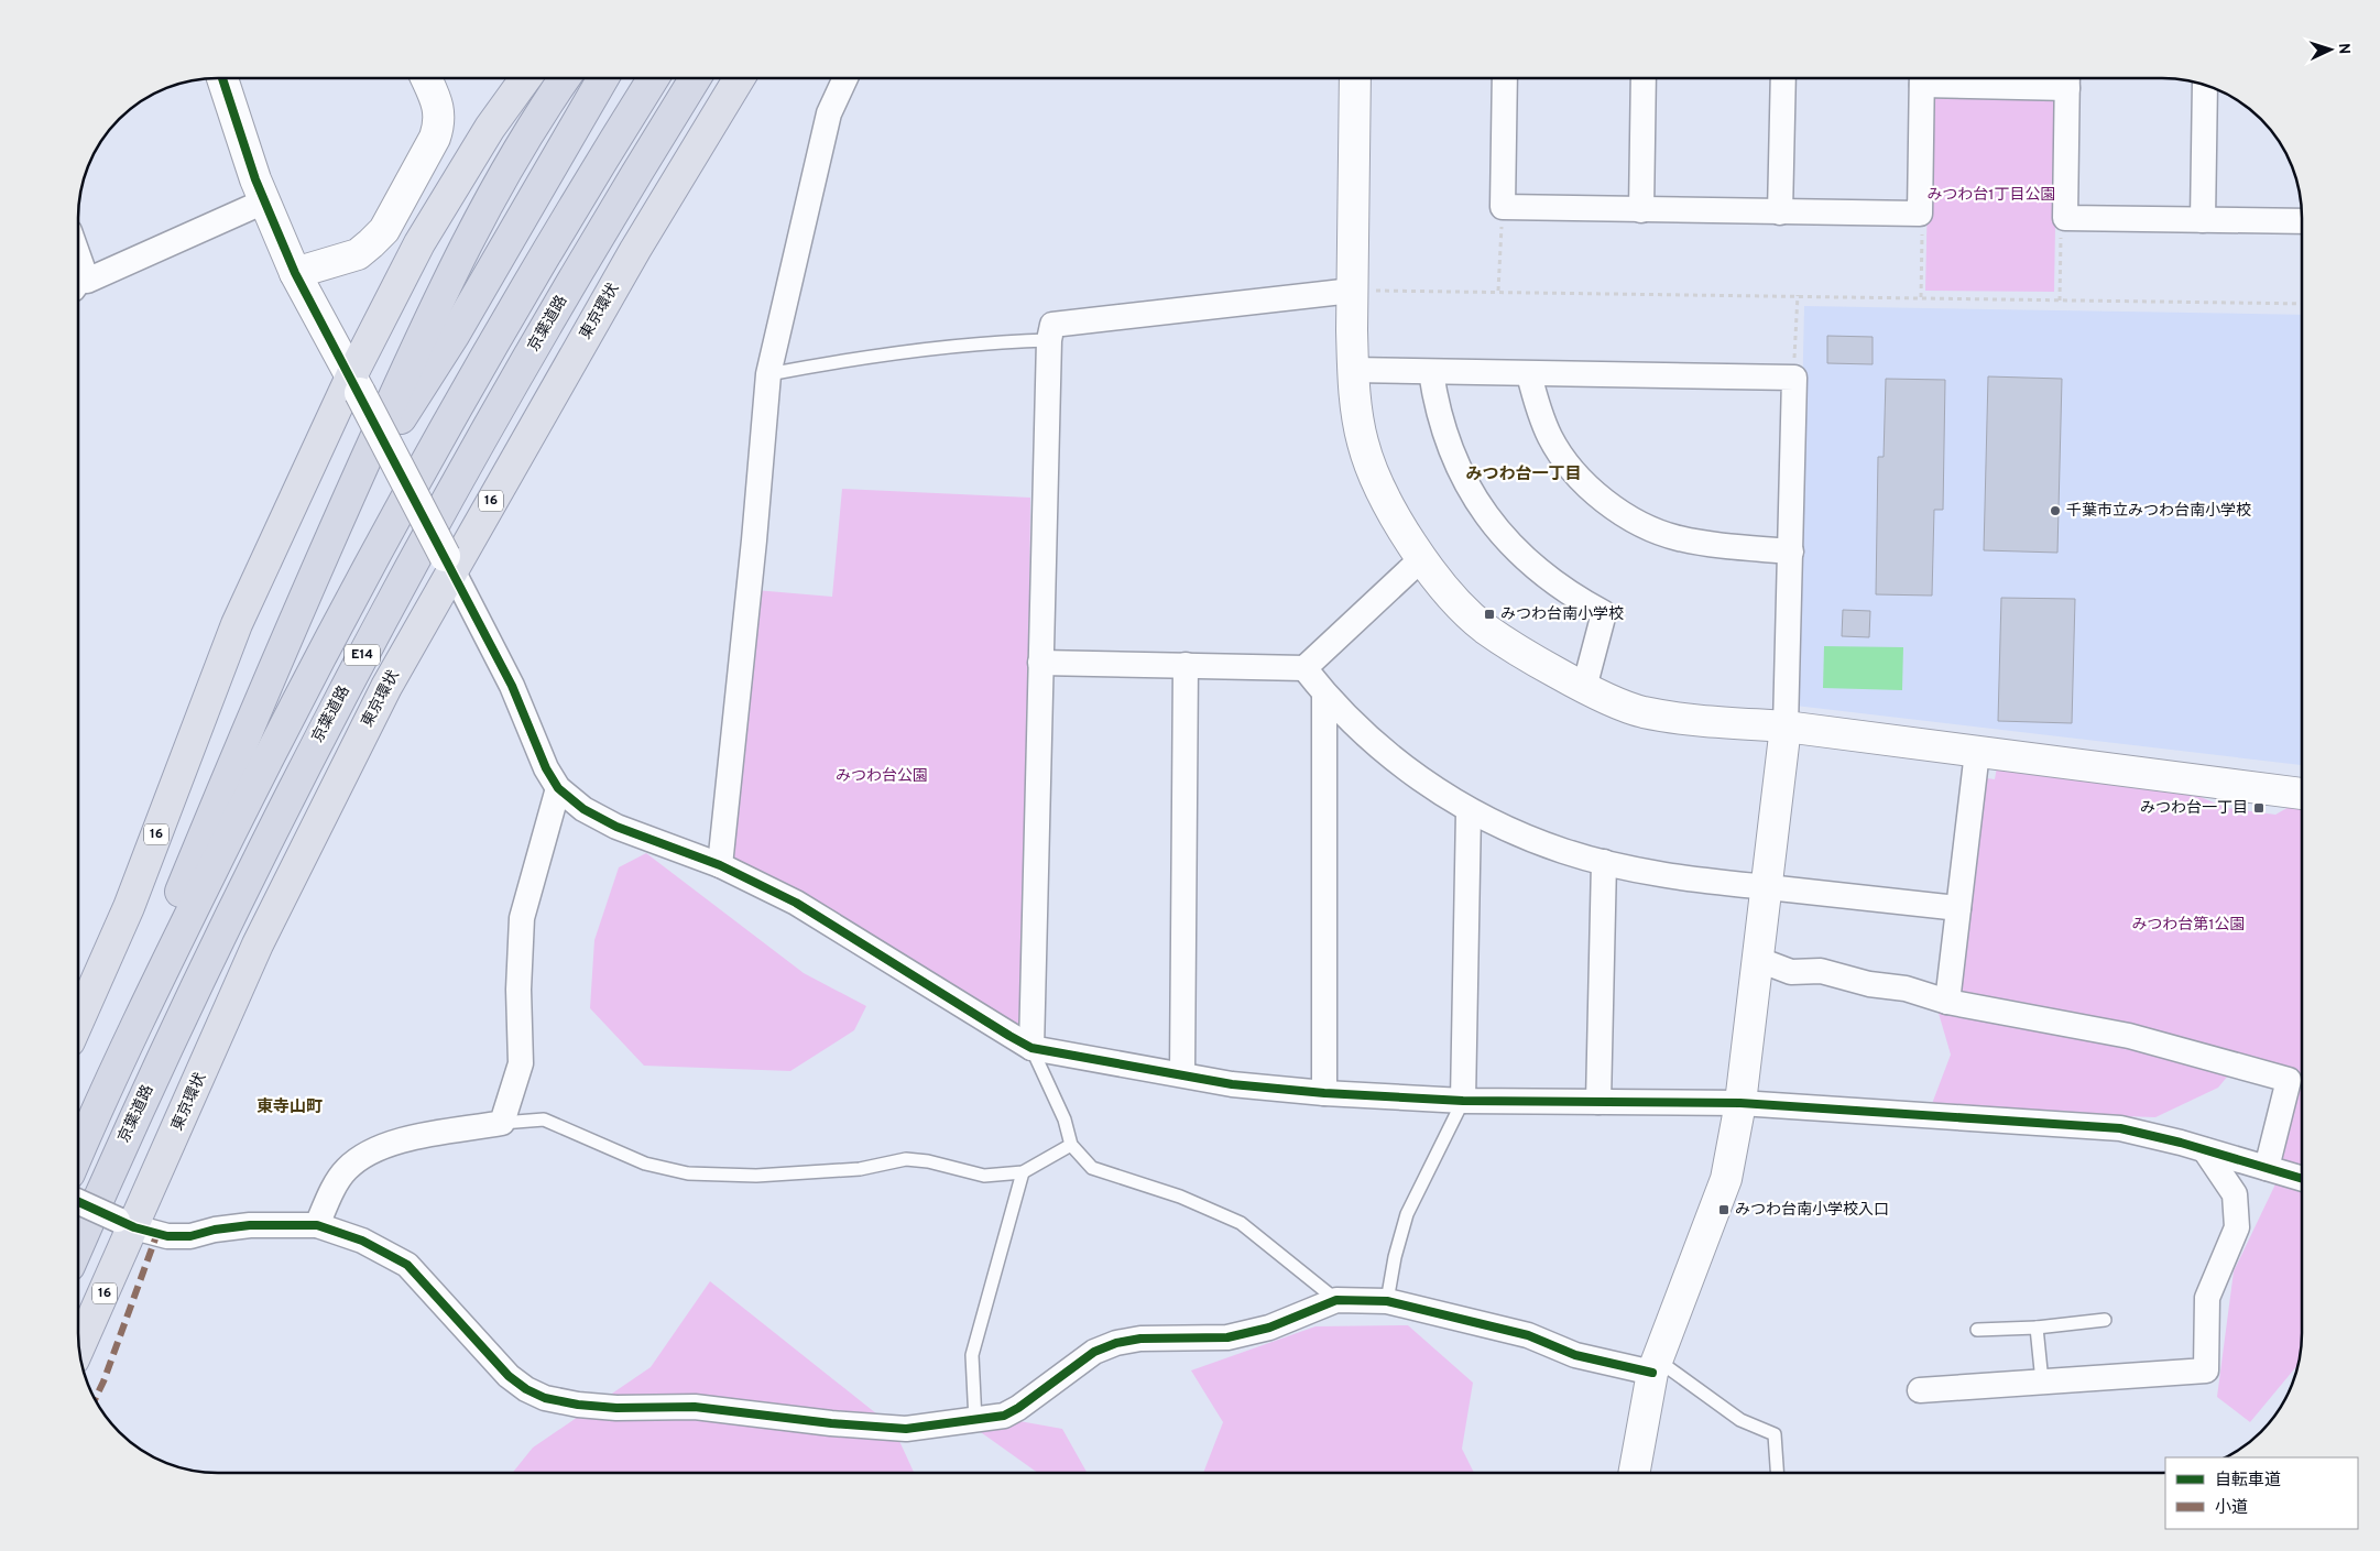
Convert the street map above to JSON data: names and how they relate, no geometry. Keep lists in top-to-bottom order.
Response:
{
  "streets": {
    "highway": [
      "東京環状",
      "京葉道路",
      "16",
      "E14"
    ]
  },
  "districts": ["みつわ台一丁目", "東寺山町"],
  "parks": ["みつわ台1丁目公園", "みつわ台公園", "みつわ台第1公園"],
  "places": {
    "other": ["千葉市立みつわ台南小学校"],
    "transit": ["みつわ台南小学校", "みつわ台一丁目", "みつわ台南小学校入口"]
  },
  "legend": ["自転車道", "小道"],
  "north": "right"
}
